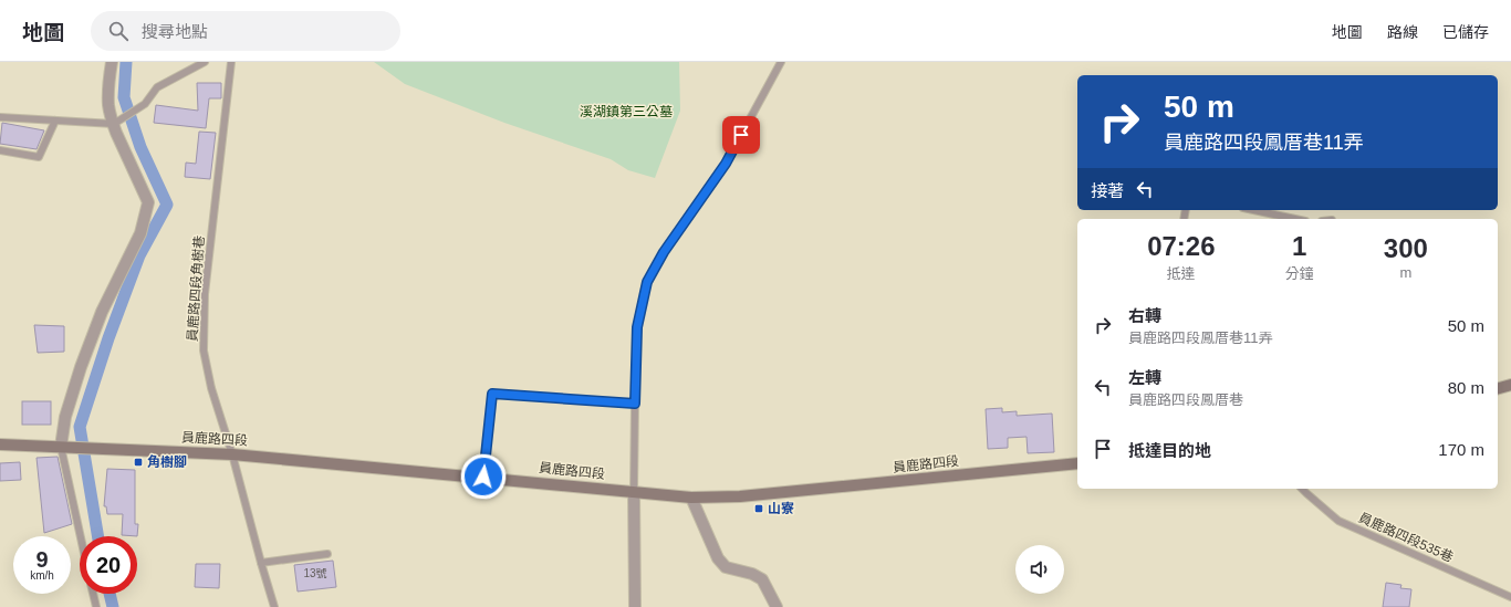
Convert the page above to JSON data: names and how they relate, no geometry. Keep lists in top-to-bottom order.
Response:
{
  "streets": {
    "main road": ["員鹿路四段"],
    "lane": ["員鹿路四段角樹巷", "員鹿路四段535巷"]
  },
  "crossings": [
    ["員鹿路四段角樹巷", "員鹿路四段"]
  ],
  "parks": ["溪湖鎮第三公墓"],
  "places": {
    "transit": ["角樹腳", "山寮"]
  },
  "house_numbers": ["13號"],
  "page": {
    "header": "地圖",
    "search": "搜尋地點",
    "nav": ["地圖", "路線", "已儲存"],
    "turn": ["50 m", "員鹿路四段鳳厝巷11弄"],
    "then": "接著",
    "eta": [
      "07:26",
      "抵達",
      "1",
      "分鐘",
      "300",
      "m"
    ],
    "list": [
      {
        "name": "右轉",
        "note": "員鹿路四段鳳厝巷11弄",
        "value": "50 m"
      },
      {
        "name": "左轉",
        "note": "員鹿路四段鳳厝巷",
        "value": "80 m"
      },
      {
        "name": "抵達目的地",
        "value": "170 m"
      }
    ],
    "speed": "9 km/h",
    "limit": "20"
  }
}
